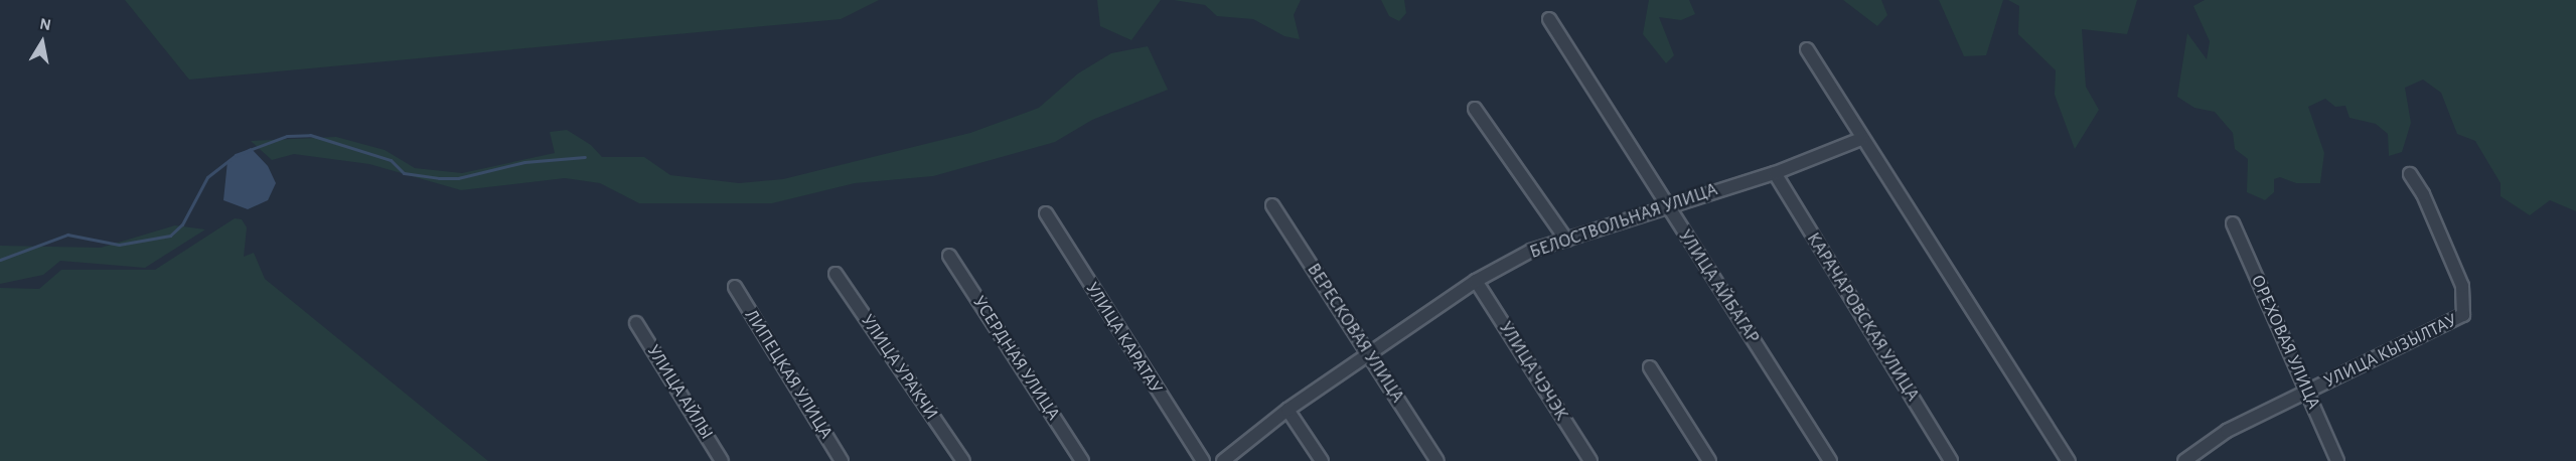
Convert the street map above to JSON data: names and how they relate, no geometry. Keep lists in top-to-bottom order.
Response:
{
  "streets": {
    "street": [
      "БЕЛОСТВОЛЬНАЯ УЛИЦА",
      "УЛИЦА АЙБАГАР",
      "КАРАЧАРОВСКАЯ УЛИЦА",
      "ВЕРЕСКОВАЯ УЛИЦА",
      "УЛИЦА КАРАТАУ",
      "ОРЕХОВАЯ УЛИЦА",
      "УЛИЦА КЫЗЫЛТАУ",
      "УСЕРДНАЯ УЛИЦА",
      "УЛИЦА УРАКЧИ",
      "УЛИЦА ЧЭЧЭК",
      "ЛИПЕЦКАЯ УЛИЦА",
      "УЛИЦА АЙЛЫ"
    ]
  },
  "crossings": [
    ["БЕЛОСТВОЛЬНАЯ УЛИЦА", "УЛИЦА АЙБАГАР"],
    ["БЕЛОСТВОЛЬНАЯ УЛИЦА", "КАРАЧАРОВСКАЯ УЛИЦА"],
    ["БЕЛОСТВОЛЬНАЯ УЛИЦА", "ВЕРЕСКОВАЯ УЛИЦА"],
    ["БЕЛОСТВОЛЬНАЯ УЛИЦА", "УЛИЦА ЧЭЧЭК"],
    ["ОРЕХОВАЯ УЛИЦА", "УЛИЦА КЫЗЫЛТАУ"]
  ],
  "north": "top"
}
